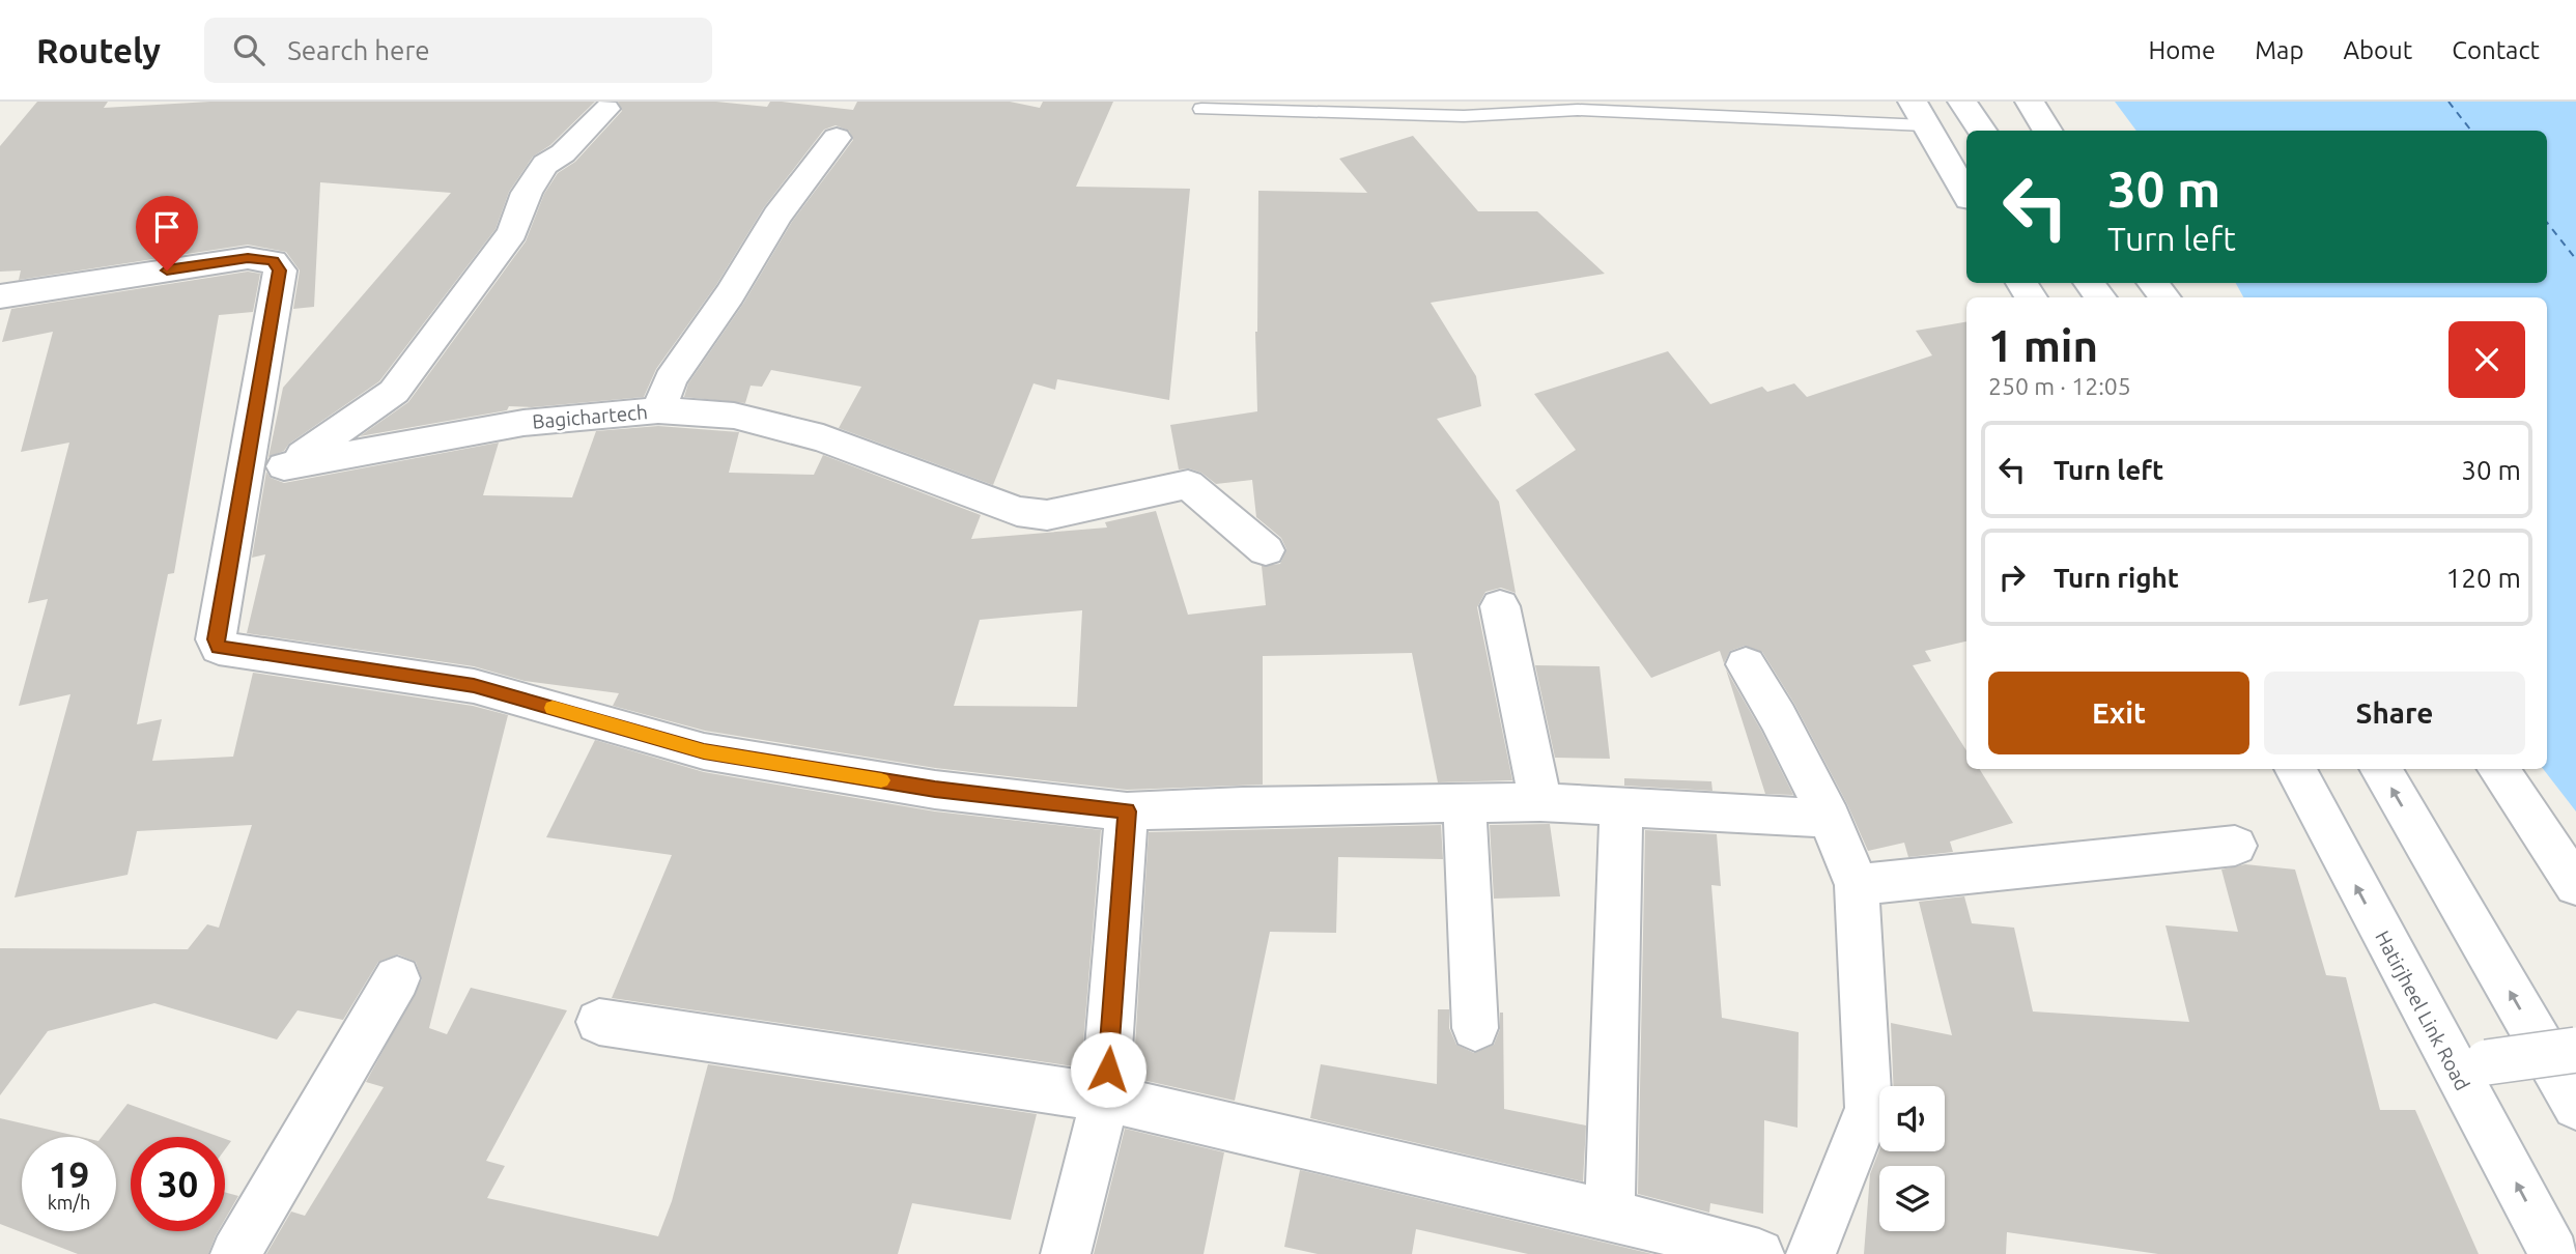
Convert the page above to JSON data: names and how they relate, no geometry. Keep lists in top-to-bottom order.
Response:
{
  "streets": {
    "street": ["Bagichartech", "Hatirjheel Link Road"]
  },
  "page": {
    "header": "Routely",
    "search": "Search here",
    "nav": [
      "Home",
      "Map",
      "About",
      "Contact"
    ],
    "turn": ["30 m", "Turn left"],
    "heading": ["1 min", "250 m · 12:05"],
    "list": [
      {
        "name": "Turn left",
        "value": "30 m"
      },
      {
        "name": "Turn right",
        "value": "120 m"
      }
    ],
    "buttons": ["Exit", "Share"],
    "speed": "19 km/h",
    "limit": "30"
  }
}
